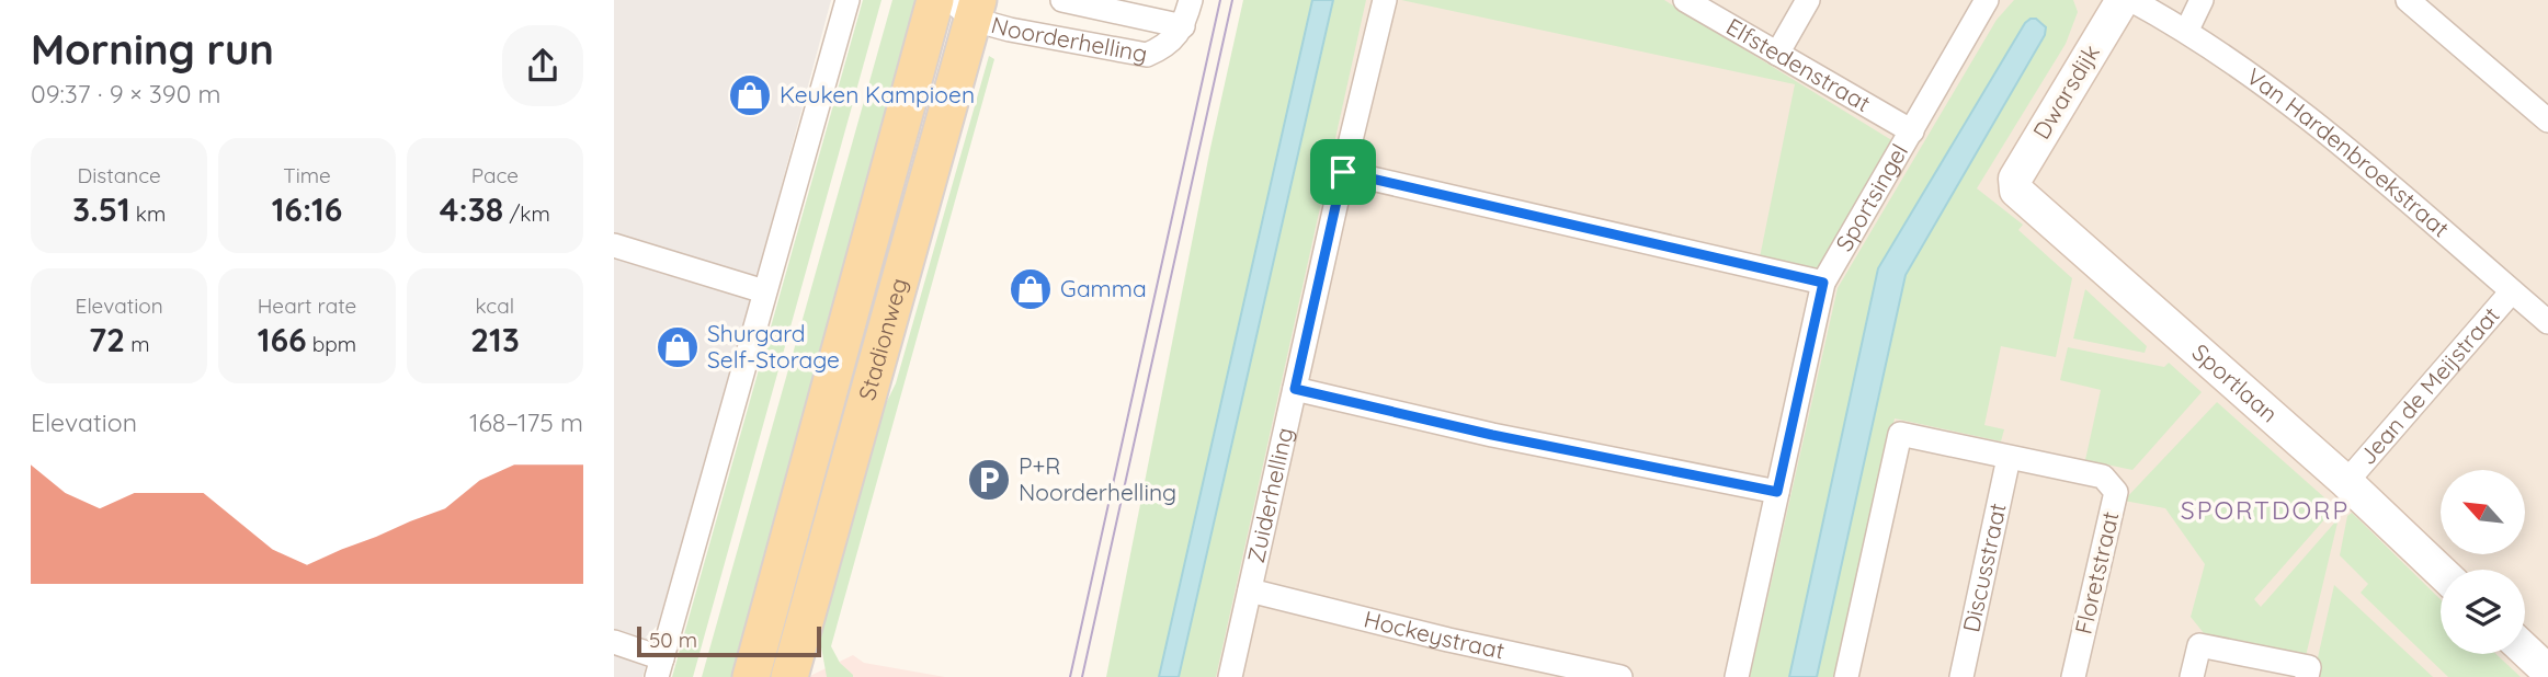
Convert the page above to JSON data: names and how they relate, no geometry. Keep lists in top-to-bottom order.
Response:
{
  "streets": {
    "main road": ["Stadionweg"],
    "street": [
      "Noorderhelling",
      "Elfstedenstraat",
      "Dwarsdijk",
      "Van Hardenbroekstraat",
      "Sportsingel",
      "Sportlaan",
      "Jean de Meijstraat",
      "Zuiderhelling",
      "Discusstraat",
      "Floretstraat",
      "Hockeystraat"
    ]
  },
  "crossings": [
    ["Noorderhelling", "Stadionweg"],
    ["Elfstedenstraat", "Sportsingel"],
    ["Dwarsdijk", "Sportlaan"],
    ["Van Hardenbroekstraat", "Jean de Meijstraat"],
    ["Sportlaan", "Jean de Meijstraat"],
    ["Zuiderhelling", "Hockeystraat"],
    ["Discusstraat", "Floretstraat"]
  ],
  "districts": ["SPORTDORP"],
  "places": {
    "shop": ["Keuken Kampioen", "Gamma", "Shurgard Self-Storage"],
    "parking": ["P+R Noorderhelling"]
  },
  "scale_bar": "50 m",
  "north": "top left",
  "page": {
    "heading": ["Morning run", "09:37 · 9 × 390 m"],
    "stats": [
      ["Distance", "3.51 km"],
      ["Time", "16:16"],
      ["Pace", "4:38 /km"],
      ["Elevation", "72 m"],
      ["Heart rate", "166 bpm"],
      ["kcal", "213"]
    ],
    "chart": ["Elevation", "168–175 m"],
    "scale": "50 m"
  }
}
